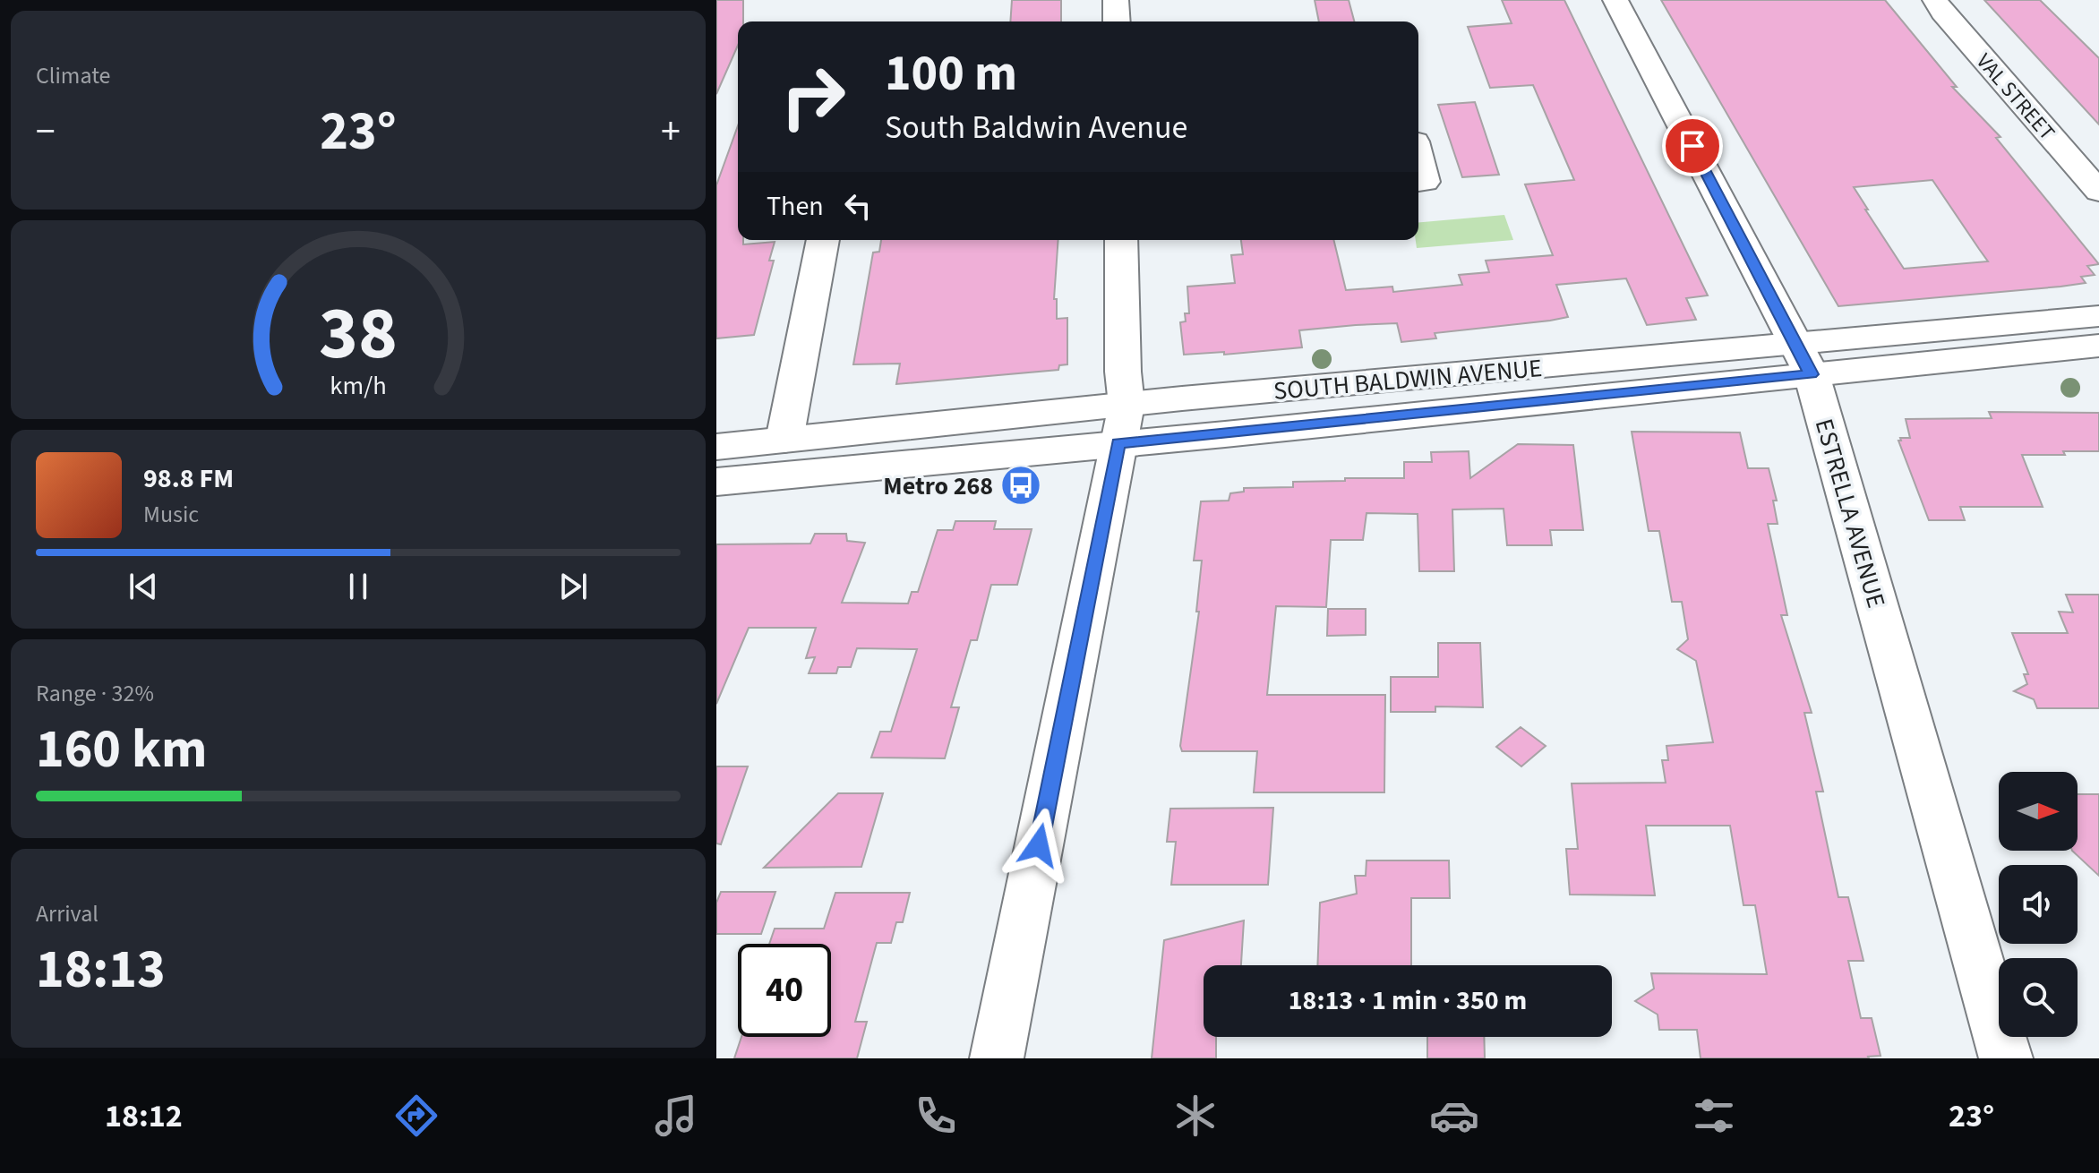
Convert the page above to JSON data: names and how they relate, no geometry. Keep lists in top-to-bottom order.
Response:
{
  "streets": {
    "street": ["VAL STREET", "SOUTH BALDWIN AVENUE", "ESTRELLA AVENUE"]
  },
  "crossings": [
    ["SOUTH BALDWIN AVENUE", "ESTRELLA AVENUE"]
  ],
  "places": {
    "bus stop": ["Metro 268"]
  },
  "north": "right",
  "page": {
    "tile": [
      "Climate",
      ["Range · 32%", "160 km"],
      ["Arrival", "18:13"]
    ],
    "turn": ["100 m", "South Baldwin Avenue"],
    "heat": ["−", "23°", "+"],
    "then": "Then",
    "song": ["98.8 FM", "Music"],
    "limit": "40",
    "trip": "18:13 · 1 min · 350 m",
    "tabs": ["18:12", "23°"],
    "gauge": ["38", "km/h"]
  }
}
